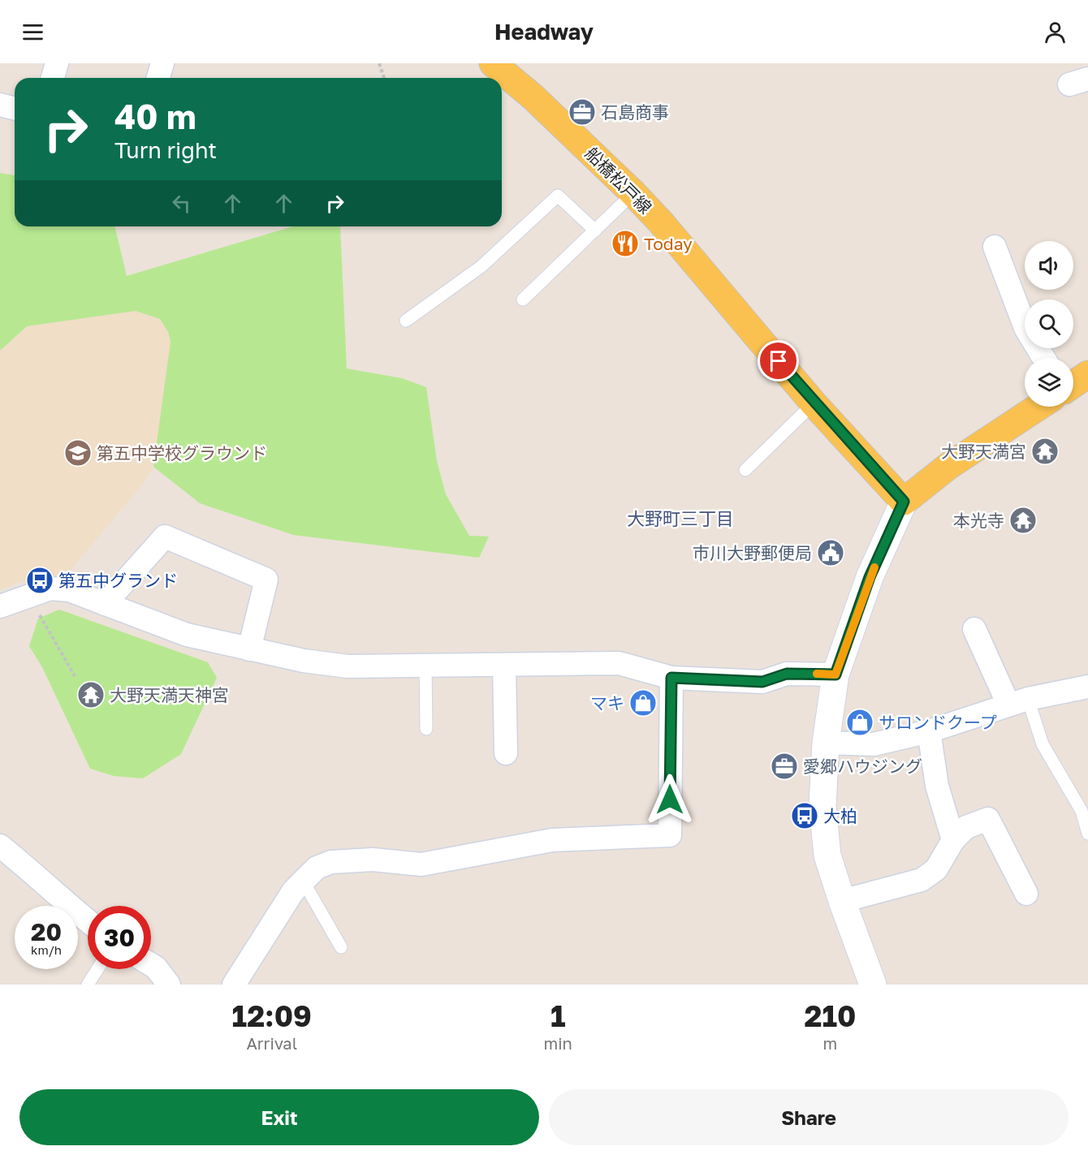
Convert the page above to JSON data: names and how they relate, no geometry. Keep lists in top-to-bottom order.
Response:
{
  "streets": {
    "main road": ["船橋松戸線"]
  },
  "districts": ["大野町三丁目"],
  "places": {
    "office": ["石島商事", "愛郷ハウジング"],
    "restaurant": ["Today"],
    "temple": ["大野天満宮", "本光寺", "大野天満天神宮"],
    "school or university": ["第五中学校グラウンド"],
    "public building": ["市川大野郵便局"],
    "bus stop": ["第五中グランド", "大柏"],
    "shop": ["マキ", "サロンドクープ"]
  },
  "page": {
    "header": "Headway",
    "turn": ["40 m", "Turn right"],
    "speed": "20 km/h",
    "limit": "30",
    "eta": [
      "12:09",
      "Arrival",
      "1",
      "min",
      "210",
      "m"
    ],
    "buttons": ["Exit", "Share"]
  }
}
